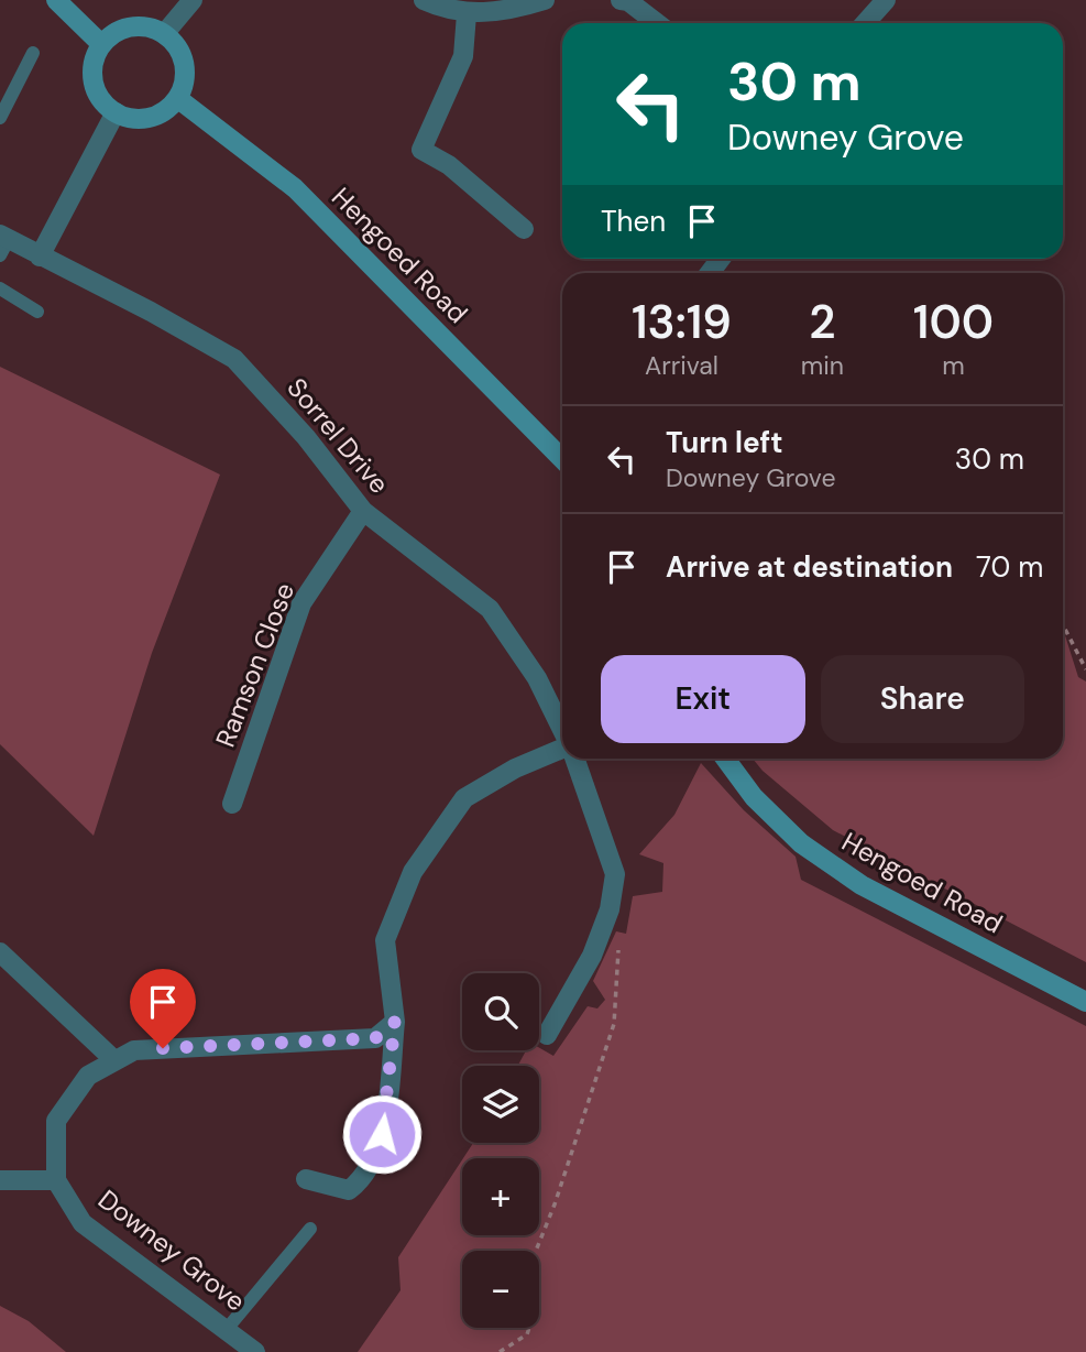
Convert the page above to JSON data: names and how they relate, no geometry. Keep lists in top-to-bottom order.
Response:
{
  "streets": {
    "street": [
      "Hengoed Road",
      "Sorrel Drive",
      "Ramson Close",
      "Downey Grove"
    ]
  },
  "crossings": [
    ["Sorrel Drive", "Ramson Close"]
  ],
  "page": {
    "turn": ["30 m", "Downey Grove"],
    "then": "Then",
    "eta": [
      "13:19",
      "Arrival",
      "2",
      "min",
      "100",
      "m"
    ],
    "list": [
      {
        "name": "Turn left",
        "note": "Downey Grove",
        "value": "30 m"
      },
      {
        "name": "Arrive at destination",
        "value": "70 m"
      }
    ],
    "buttons": ["Exit", "Share"],
    "map_buttons": ["+", "−"]
  }
}
